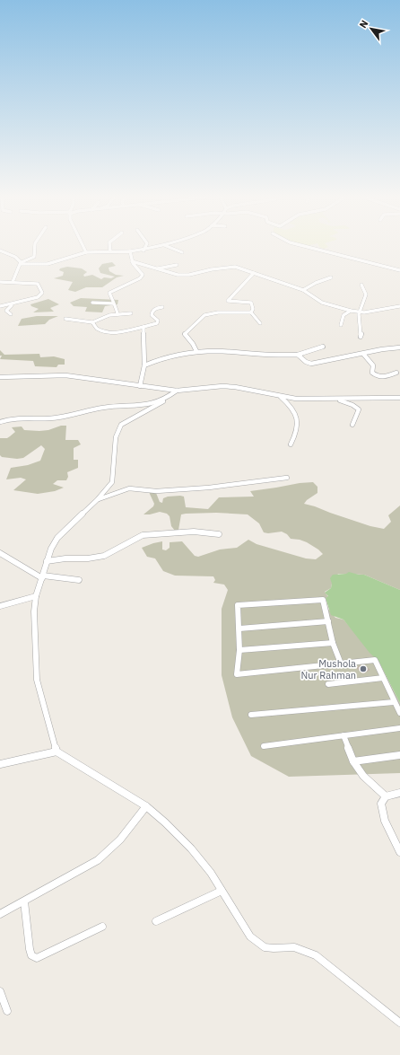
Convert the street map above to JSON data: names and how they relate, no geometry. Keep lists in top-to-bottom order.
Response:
{
  "places": ["Mushola Nur Rahman"],
  "north": "top left"
}
